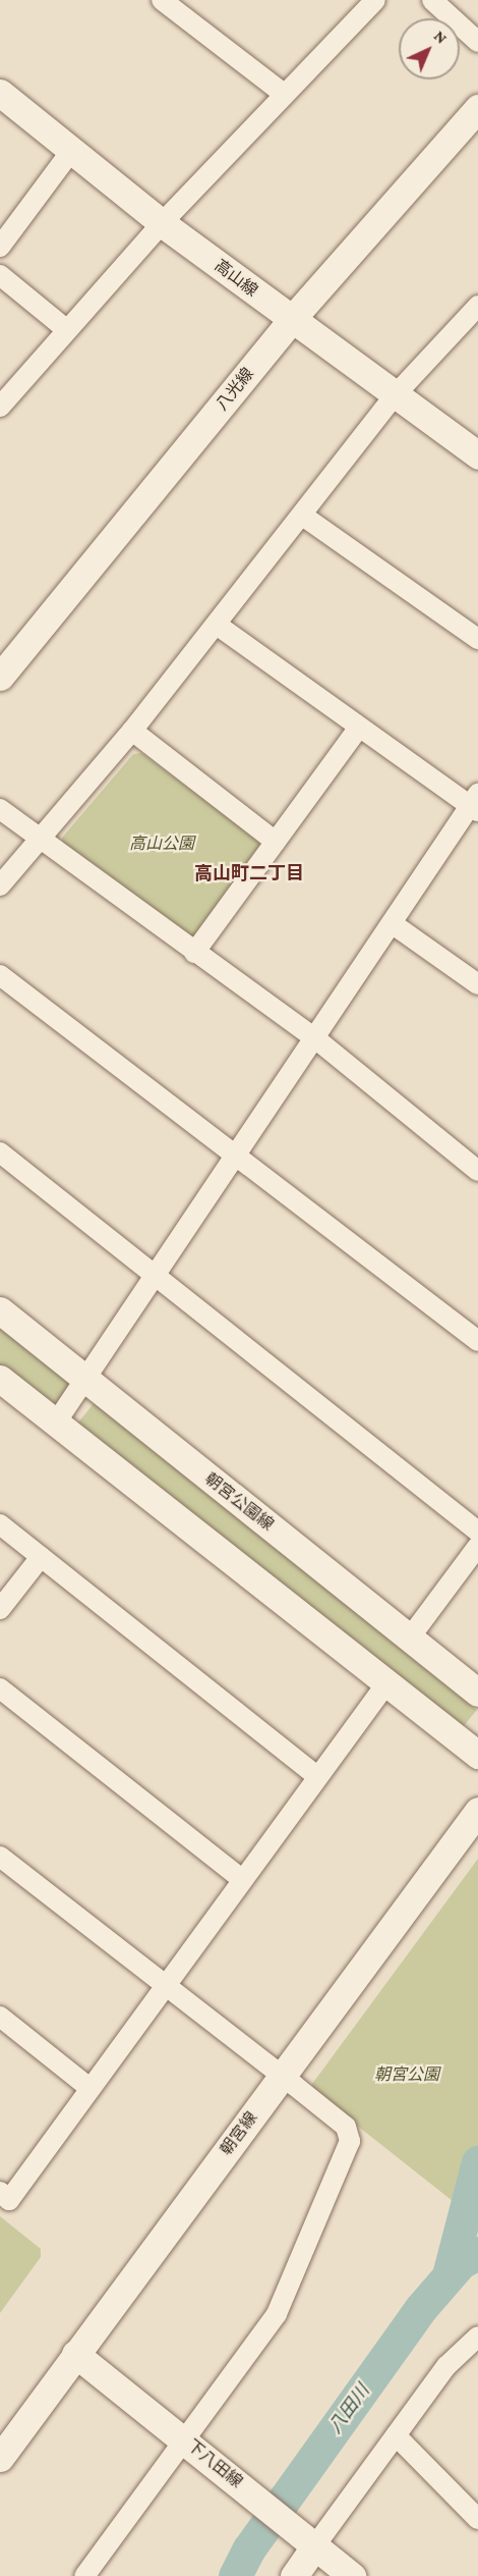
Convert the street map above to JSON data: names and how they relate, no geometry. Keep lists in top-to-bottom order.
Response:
{
  "streets": {
    "street": [
      "高山線",
      "八光線",
      "朝宮公園線",
      "朝宮線",
      "下八田線"
    ]
  },
  "crossings": [
    ["高山線", "八光線"],
    ["朝宮線", "下八田線"]
  ],
  "districts": ["高山町二丁目"],
  "water": ["八田川"],
  "parks": ["高山公園", "朝宮公園"],
  "north": "top right"
}
